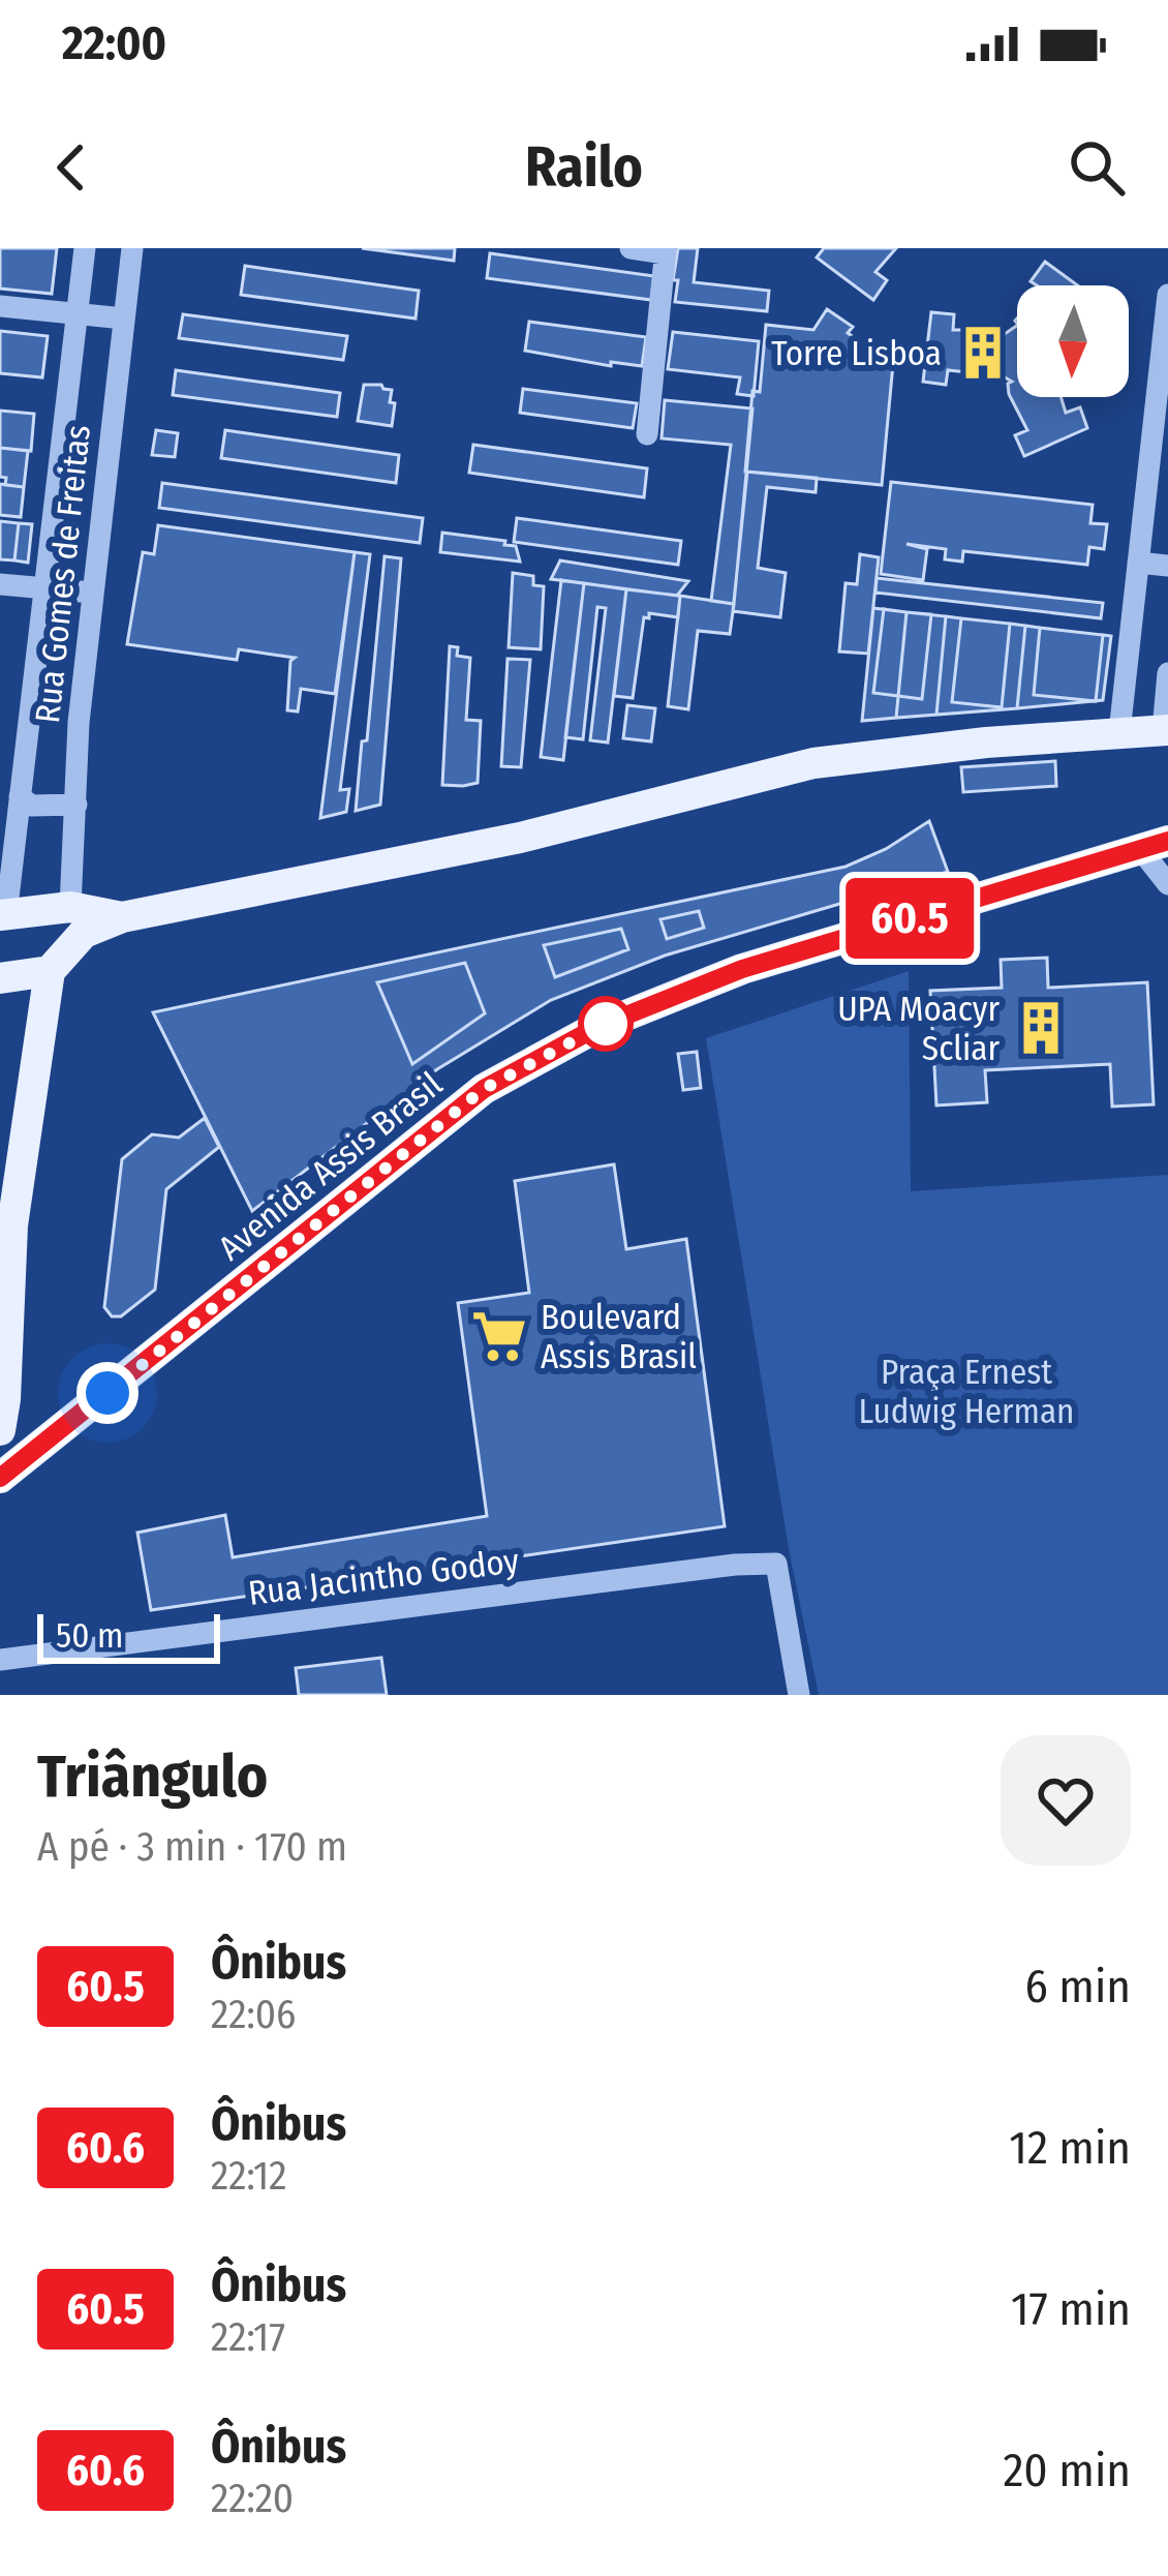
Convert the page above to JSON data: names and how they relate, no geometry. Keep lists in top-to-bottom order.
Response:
{
  "streets": {
    "main road": ["Avenida Assis Brasil"],
    "street": ["Rua Gomes de Freitas", "Rua Jacintho Godoy"]
  },
  "parks": ["Praça Ernest Ludwig Herman"],
  "places": {
    "building": ["Torre Lisboa", "UPA Moacyr Scliar"],
    "supermarket": ["Boulevard Assis Brasil"]
  },
  "lines": ["bus line 60.5"],
  "scale_bar": "50 m",
  "north": "bottom",
  "page": {
    "status": "22:00",
    "header": "Railo",
    "on_map": "60.5",
    "scale": "50 m",
    "heading": ["Triângulo", "A pé · 3 min · 170 m"],
    "list": [
      {
        "mark": "60.5",
        "name": "Ônibus",
        "note": "22:06",
        "value": "6 min"
      },
      {
        "mark": "60.6",
        "name": "Ônibus",
        "note": "22:12",
        "value": "12 min"
      },
      {
        "mark": "60.5",
        "name": "Ônibus",
        "note": "22:17",
        "value": "17 min"
      },
      {
        "mark": "60.6",
        "name": "Ônibus",
        "note": "22:20",
        "value": "20 min"
      }
    ]
  }
}
